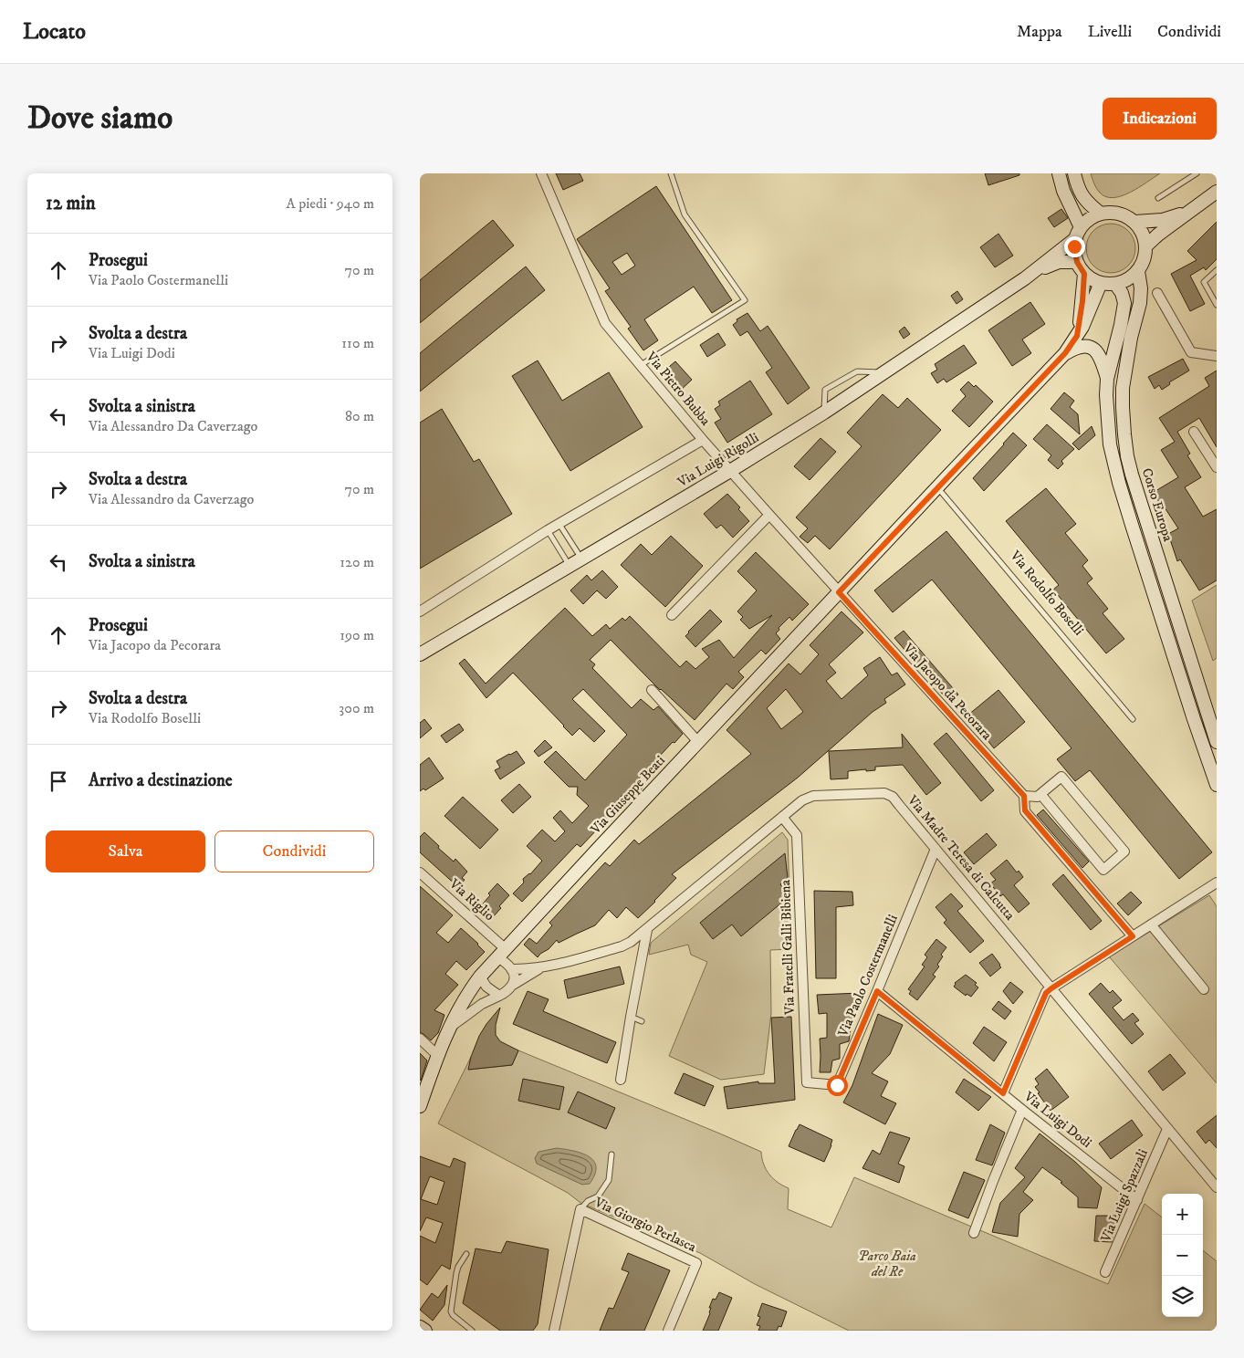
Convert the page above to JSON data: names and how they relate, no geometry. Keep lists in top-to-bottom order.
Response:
{
  "streets": {
    "main road": ["Via Luigi Rigolli", "Corso Europa", "Via Giuseppe Beati"],
    "street": [
      "Via Pietro Bubba",
      "Via Jacopo da Pecorara",
      "Via Madre Teresa di Calcutta",
      "Via Riglio",
      "Via Fratelli Galli Bibiena",
      "Via Paolo Costermanelli",
      "Via Luigi Dodi",
      "Via Luigi Spazzali",
      "Via Giorgio Perlasca"
    ],
    "lane": ["Via Rodolfo Boselli"]
  },
  "crossings": [
    ["Via Pietro Bubba", "Via Luigi Rigolli"],
    ["Via Pietro Bubba", "Via Jacopo da Pecorara"],
    ["Via Pietro Bubba", "Via Giuseppe Beati"],
    ["Via Luigi Rigolli", "Corso Europa"],
    ["Via Jacopo da Pecorara", "Via Giuseppe Beati"],
    ["Via Giuseppe Beati", "Via Madre Teresa di Calcutta"],
    ["Via Giuseppe Beati", "Via Riglio"],
    ["Via Madre Teresa di Calcutta", "Via Fratelli Galli Bibiena"],
    ["Via Madre Teresa di Calcutta", "Via Paolo Costermanelli"],
    ["Via Madre Teresa di Calcutta", "Via Luigi Spazzali"],
    ["Via Fratelli Galli Bibiena", "Via Paolo Costermanelli"],
    ["Via Paolo Costermanelli", "Via Luigi Dodi"],
    ["Via Luigi Dodi", "Via Luigi Spazzali"]
  ],
  "parks": ["Parco Baia del Re"],
  "page": {
    "header": "Locato",
    "nav": ["Mappa", "Livelli", "Condividi"],
    "buttons": [
      "Indicazioni",
      ["Salva", "Condividi"]
    ],
    "title": "Dove siamo",
    "heading": ["12 min", "A piedi · 940 m"],
    "list": [
      ["Prosegui", "Via Paolo Costermanelli", "70 m"],
      ["Svolta a destra", "Via Luigi Dodi", "110 m"],
      ["Svolta a sinistra", "Via Alessandro Da Caverzago", "80 m"],
      ["Svolta a destra", "Via Alessandro da Caverzago", "70 m"],
      ["Svolta a sinistra", "120 m"],
      ["Prosegui", "Via Jacopo da Pecorara", "190 m"],
      ["Svolta a destra", "Via Rodolfo Boselli", "300 m"],
      "Arrivo a destinazione"
    ],
    "map_buttons": ["+", "−"]
  }
}
